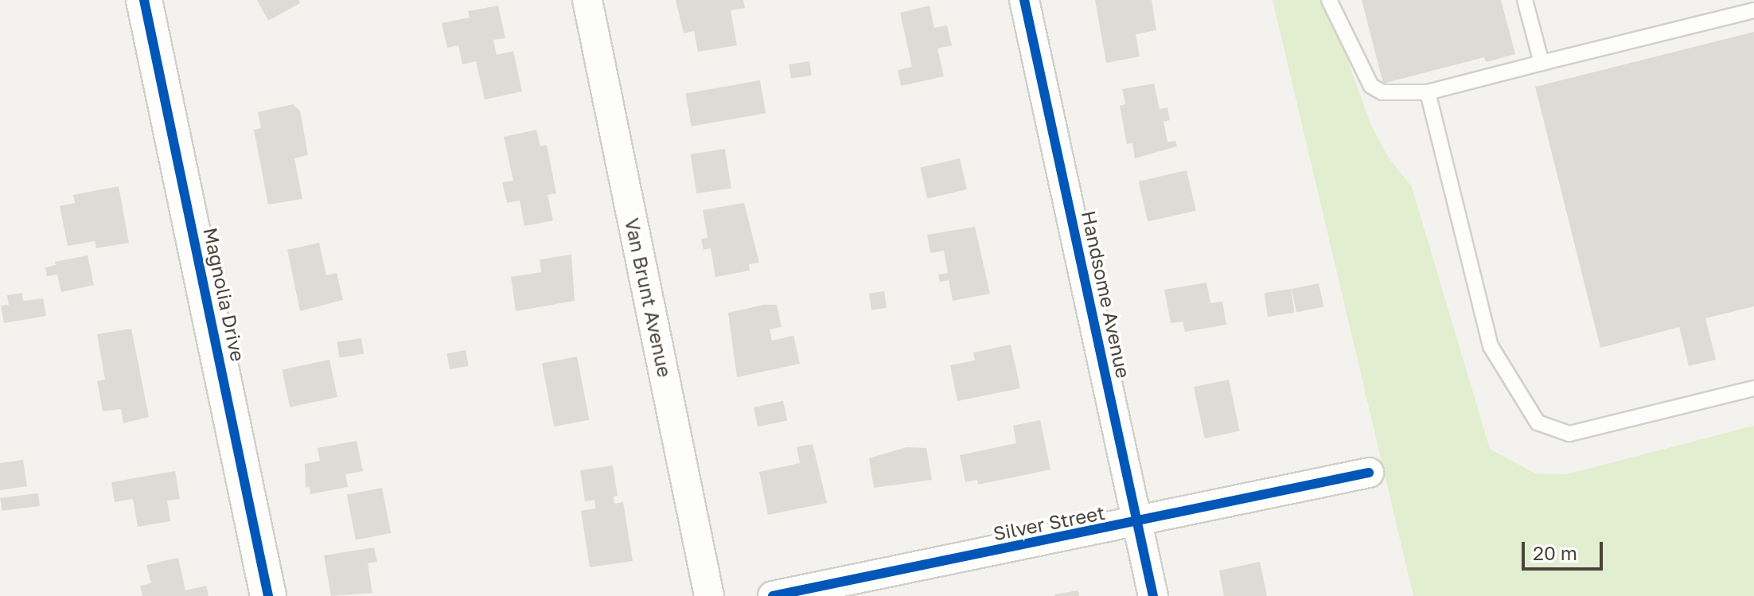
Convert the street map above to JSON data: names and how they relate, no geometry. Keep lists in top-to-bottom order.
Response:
{
  "streets": {
    "street": [
      "Magnolia Drive",
      "Handsome Avenue",
      "Van Brunt Avenue",
      "Silver Street"
    ]
  },
  "crossings": [
    ["Handsome Avenue", "Silver Street"]
  ],
  "scale_bar": "20 m"
}
